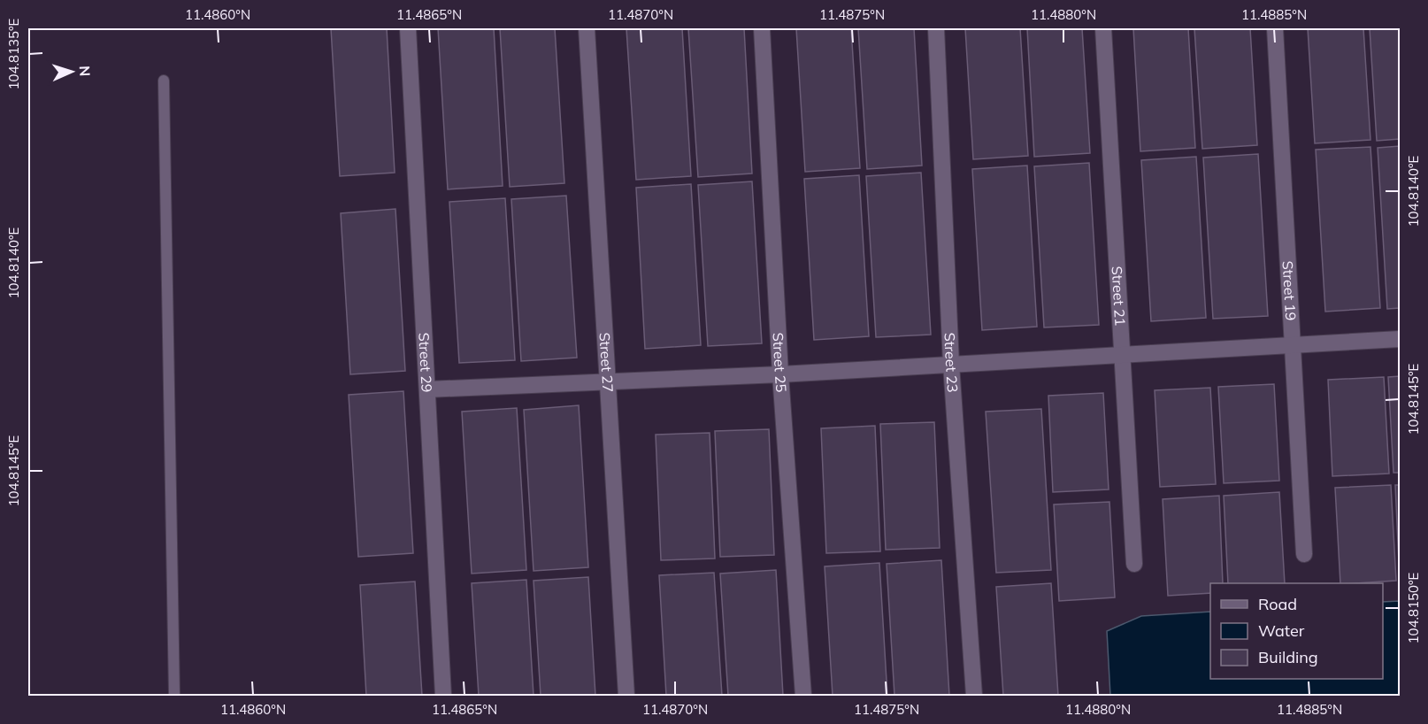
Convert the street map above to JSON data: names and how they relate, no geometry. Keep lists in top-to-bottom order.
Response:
{
  "streets": {
    "street": [
      "Street 19",
      "Street 21",
      "Street 29",
      "Street 27",
      "Street 25",
      "Street 23"
    ]
  },
  "legend": ["Road", "Water", "Building"],
  "north": "right",
  "coordinates": [
    "11.4860°N",
    "11.4865°N",
    "11.4870°N",
    "11.4875°N",
    "11.4880°N",
    "11.4885°N",
    "104.8135°E",
    "104.8140°E",
    "104.8145°E",
    "104.8150°E"
  ]
}
